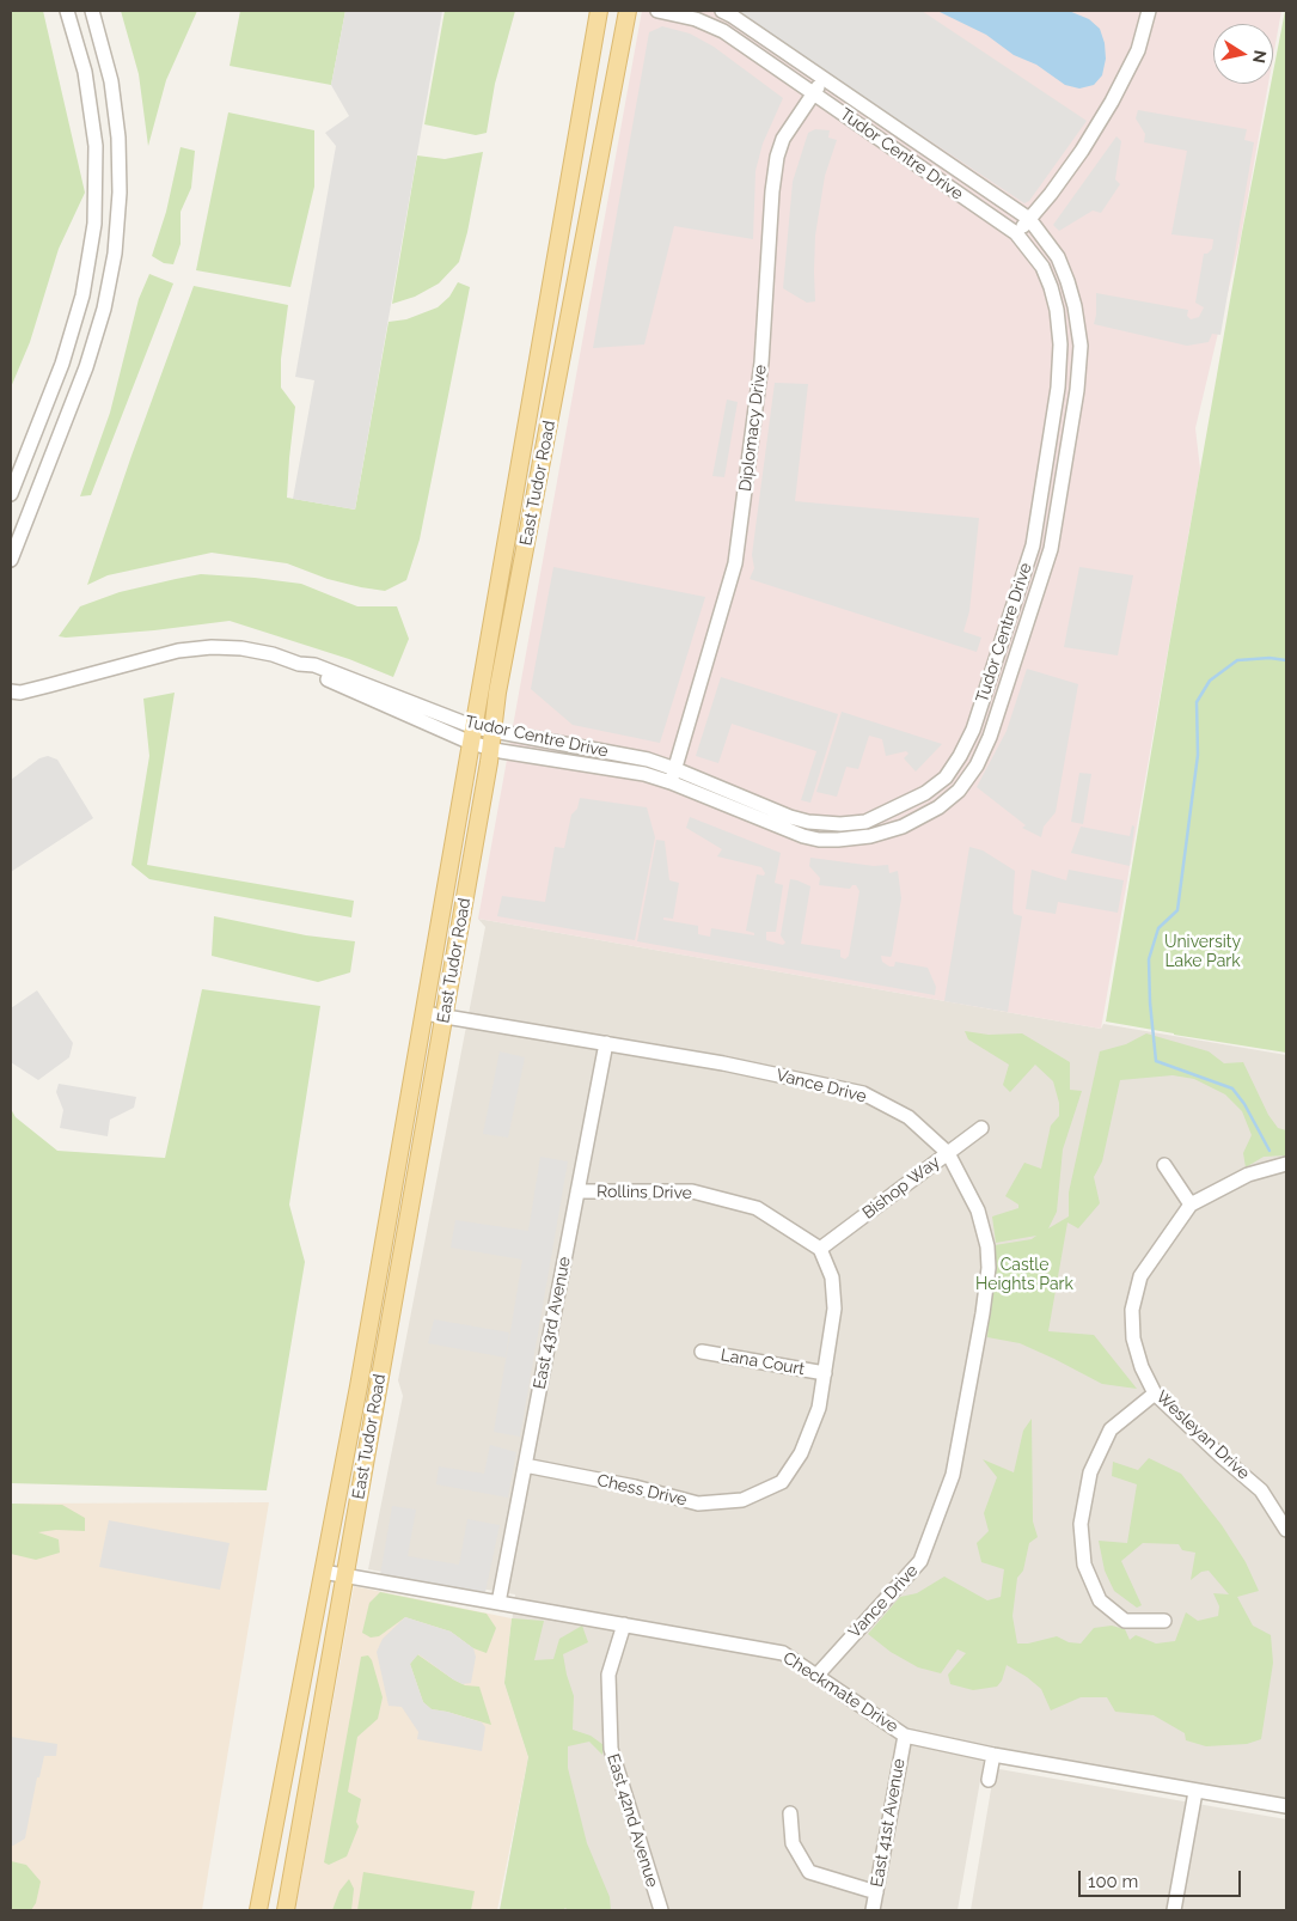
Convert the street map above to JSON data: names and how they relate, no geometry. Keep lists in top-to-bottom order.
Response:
{
  "streets": {
    "main road": ["East Tudor Road"],
    "street": [
      "Tudor Centre Drive",
      "Diplomacy Drive",
      "Vance Drive",
      "Bishop Way",
      "Rollins Drive",
      "East 43rd Avenue",
      "Lana Court",
      "Wesleyan Drive",
      "Chess Drive",
      "Checkmate Drive",
      "East 42nd Avenue",
      "East 41st Avenue"
    ]
  },
  "crossings": [
    ["Tudor Centre Drive", "Diplomacy Drive"],
    ["Tudor Centre Drive", "East Tudor Road"],
    ["East Tudor Road", "Vance Drive"],
    ["East Tudor Road", "Checkmate Drive"],
    ["Vance Drive", "Bishop Way"],
    ["Vance Drive", "East 43rd Avenue"],
    ["Vance Drive", "Checkmate Drive"],
    ["Bishop Way", "Rollins Drive"],
    ["Rollins Drive", "East 43rd Avenue"],
    ["East 43rd Avenue", "Chess Drive"],
    ["East 43rd Avenue", "Checkmate Drive"],
    ["Lana Court", "Chess Drive"],
    ["Checkmate Drive", "East 42nd Avenue"],
    ["Checkmate Drive", "East 41st Avenue"]
  ],
  "parks": ["University Lake Park", "Castle Heights Park"],
  "scale_bar": "100 m",
  "north": "right"
}
